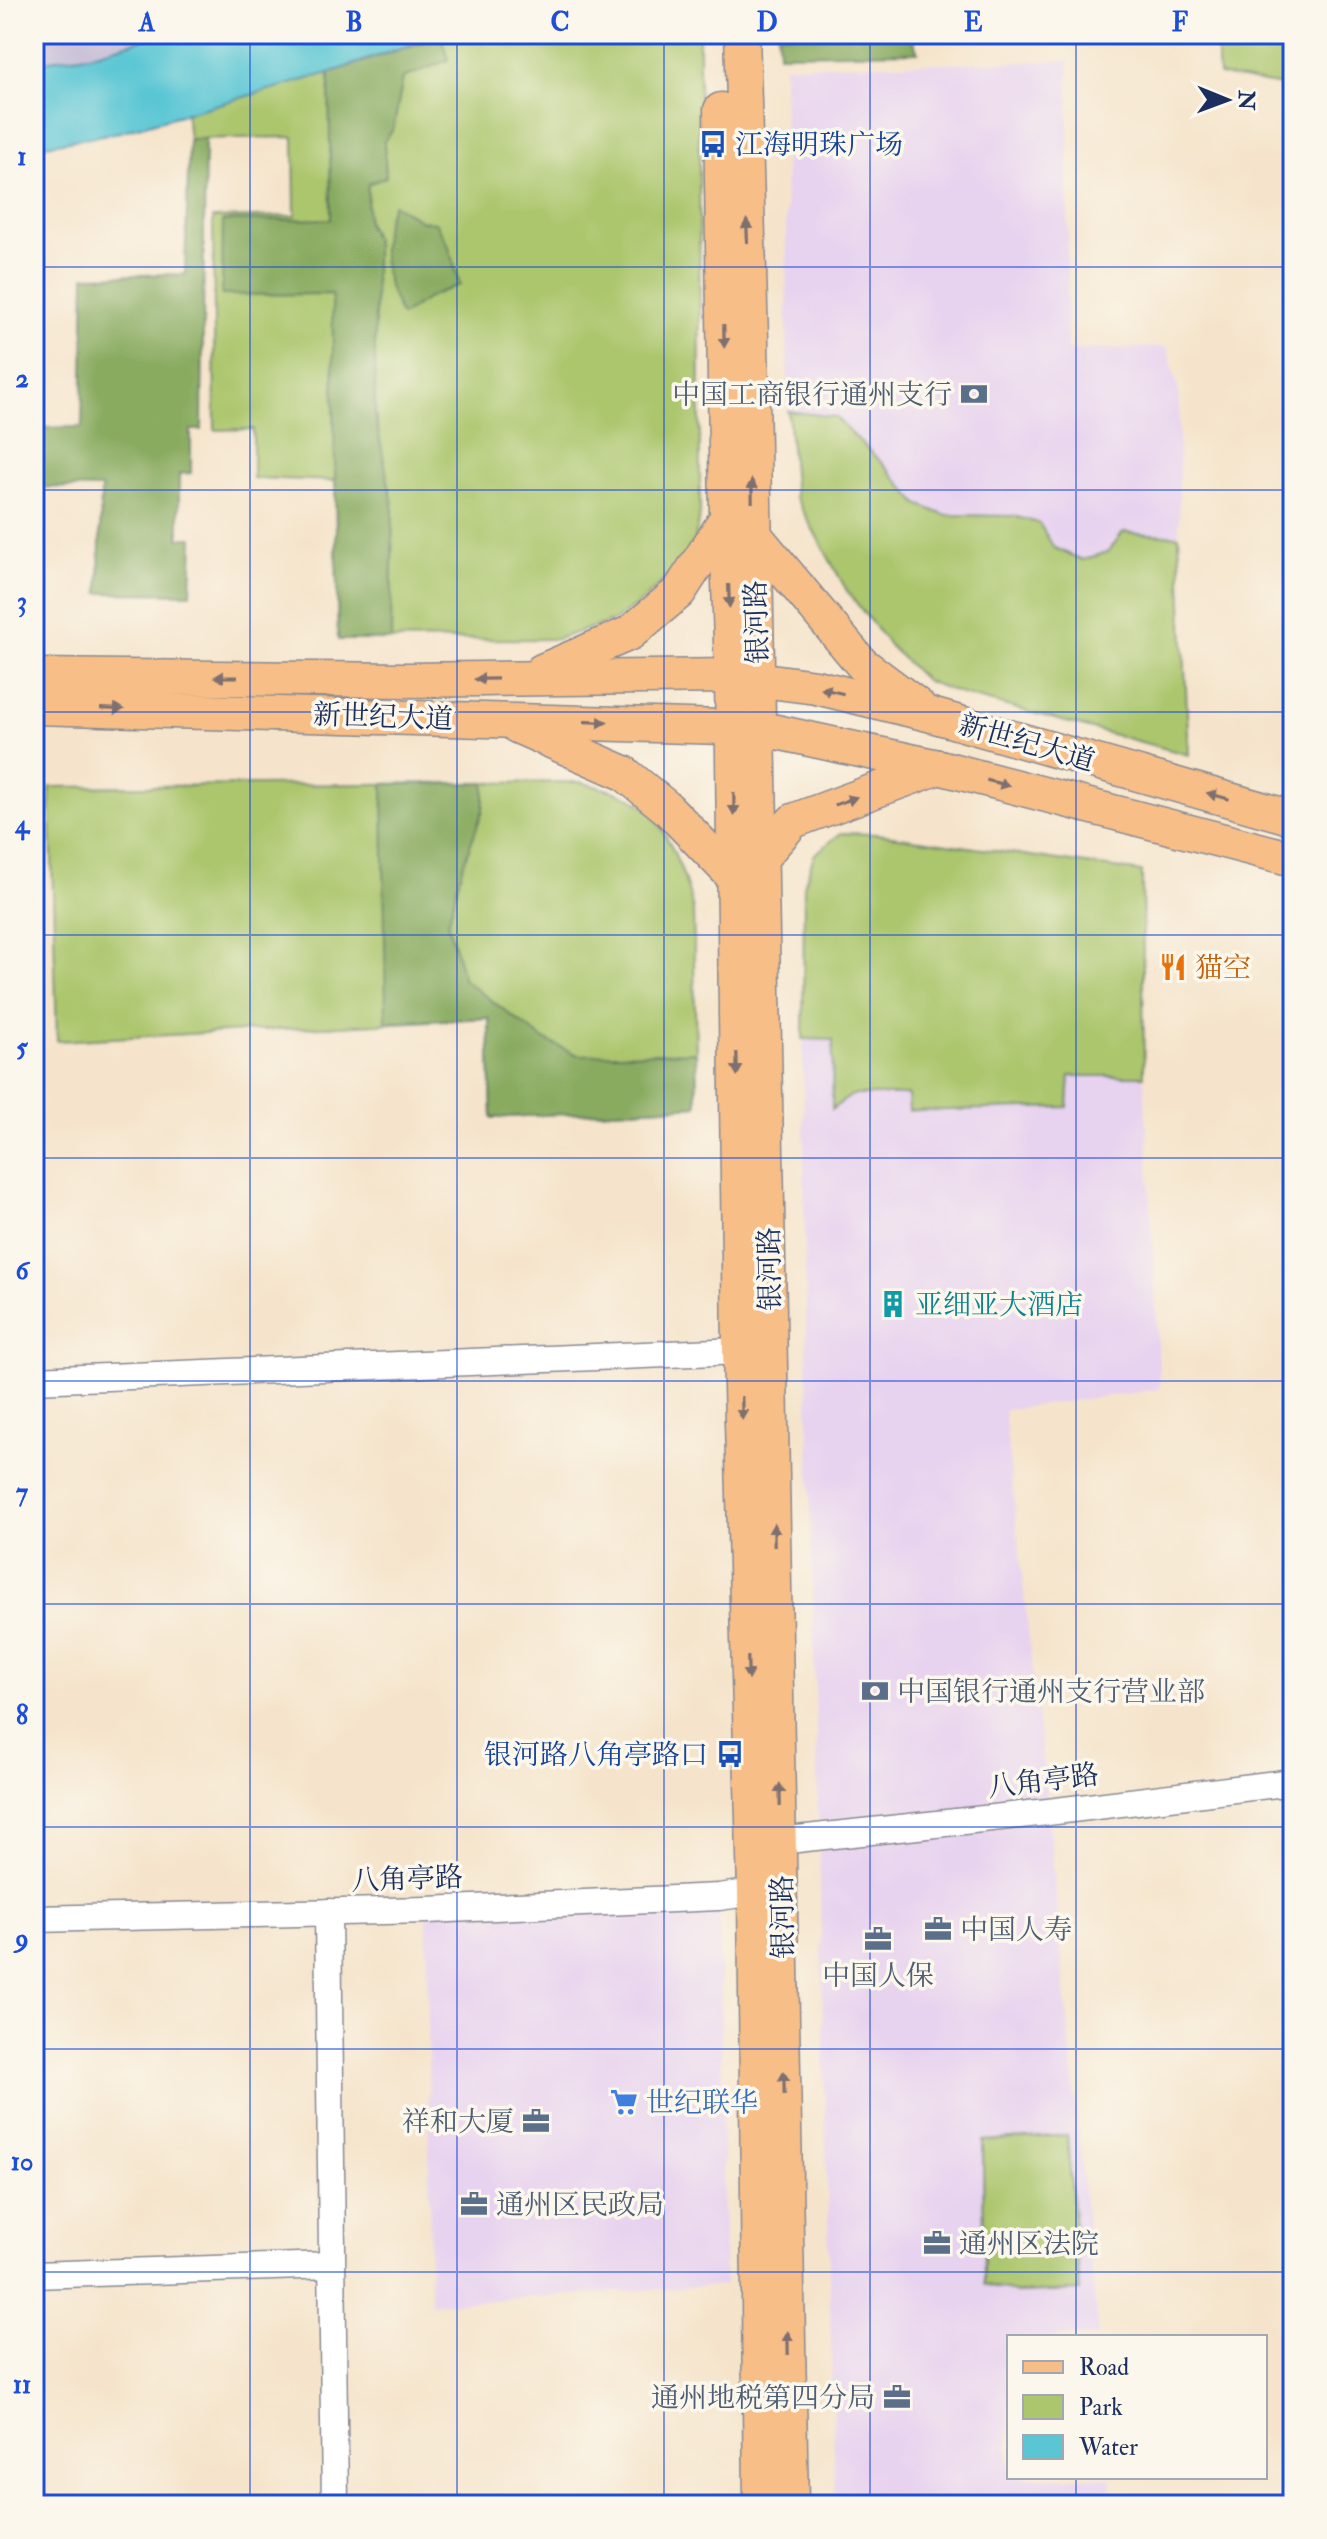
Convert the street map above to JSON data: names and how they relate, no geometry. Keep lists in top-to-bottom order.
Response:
{
  "streets": {
    "main road": ["银河路", "新世纪大道"],
    "street": ["八角亭路"]
  },
  "crossings": [
    ["银河路", "新世纪大道"],
    ["银河路", "八角亭路"]
  ],
  "places": {
    "bus stop": ["江海明珠广场", "银河路八角亭路口"],
    "bank": ["中国工商银行通州支行", "中国银行通州支行营业部"],
    "restaurant": ["猫空"],
    "building": ["亚细亚大酒店"],
    "office": [
      "中国人寿",
      "中国人保",
      "祥和大厦",
      "通州区民政局",
      "通州区法院",
      "通州地税第四分局"
    ],
    "supermarket": ["世纪联华"]
  },
  "legend": ["Road", "Park", "Water"],
  "north": "right",
  "grid": {
    "columns": [
      "A",
      "B",
      "C",
      "D",
      "E",
      "F"
    ],
    "rows": [
      "1",
      "2",
      "3",
      "4",
      "5",
      "6",
      "7",
      "8",
      "9",
      "10",
      "11"
    ]
  }
}
